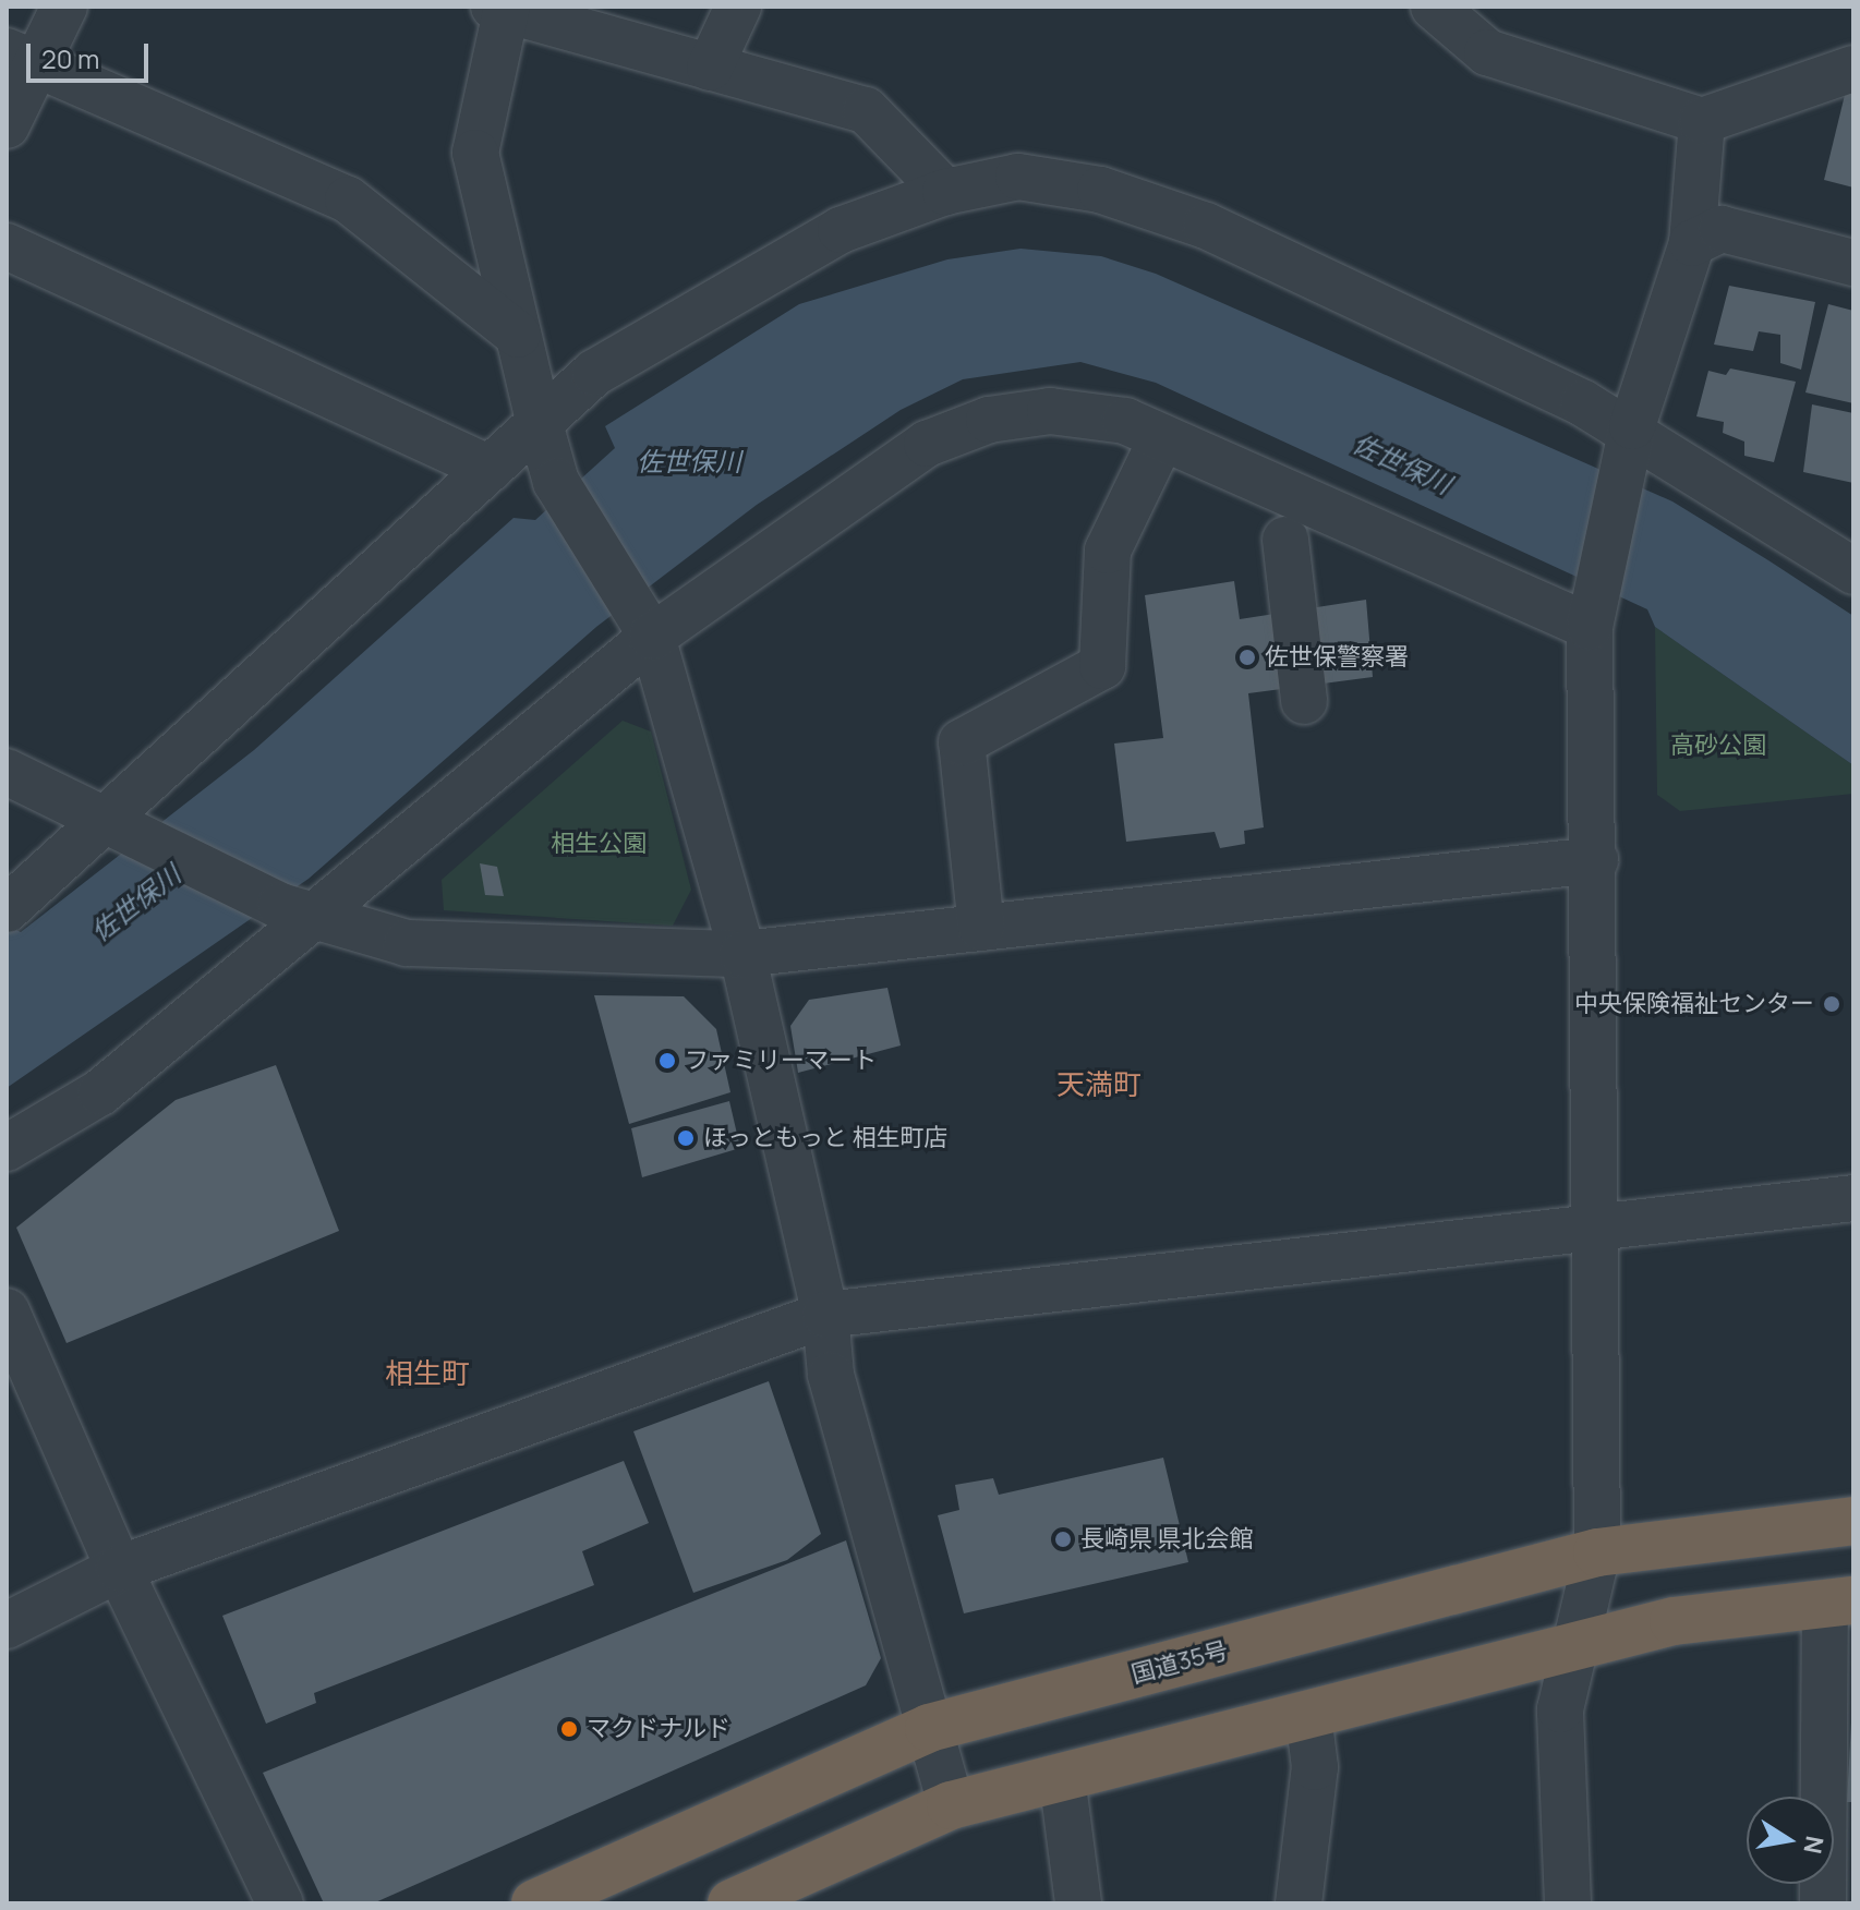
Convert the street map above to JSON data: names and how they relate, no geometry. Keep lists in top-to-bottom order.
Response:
{
  "streets": {
    "highway": ["国道35号"]
  },
  "districts": ["天満町", "相生町"],
  "water": ["佐世保川"],
  "parks": ["高砂公園", "相生公園"],
  "places": [
    "佐世保警察署",
    "中央保険福祉センター",
    "ファミリーマート",
    "ほっともっと 相生町店",
    "長崎県 県北会館",
    "マクドナルド"
  ],
  "scale_bar": "20 m",
  "north": "right"
}
